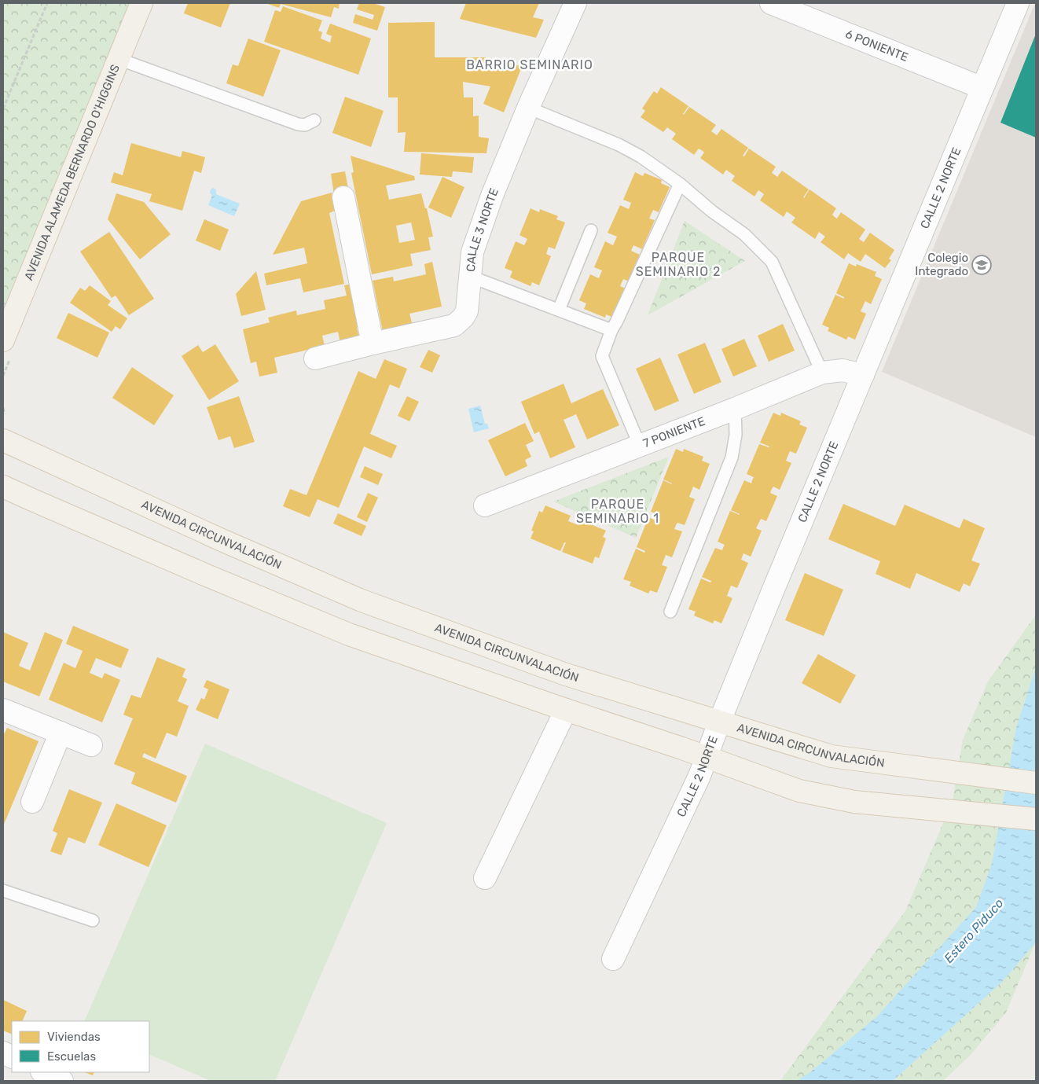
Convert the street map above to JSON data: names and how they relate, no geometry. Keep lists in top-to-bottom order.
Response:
{
  "streets": {
    "main road": ["AVENIDA ALAMEDA BERNARDO O'HIGGINS", "AVENIDA CIRCUNVALACIÓN"],
    "street": [
      "6 PONIENTE",
      "CALLE 2 NORTE",
      "CALLE 3 NORTE",
      "7 PONIENTE"
    ]
  },
  "crossings": [
    ["6 PONIENTE", "CALLE 2 NORTE"],
    ["CALLE 2 NORTE", "7 PONIENTE"],
    ["CALLE 2 NORTE", "AVENIDA CIRCUNVALACIÓN"]
  ],
  "districts": ["BARRIO SEMINARIO", "PARQUE SEMINARIO 2", "PARQUE SEMINARIO 1"],
  "water": ["Estero Piduco"],
  "places": {
    "school or university": ["Colegio Integrado"]
  },
  "legend": ["Viviendas", "Escuelas"]
}
